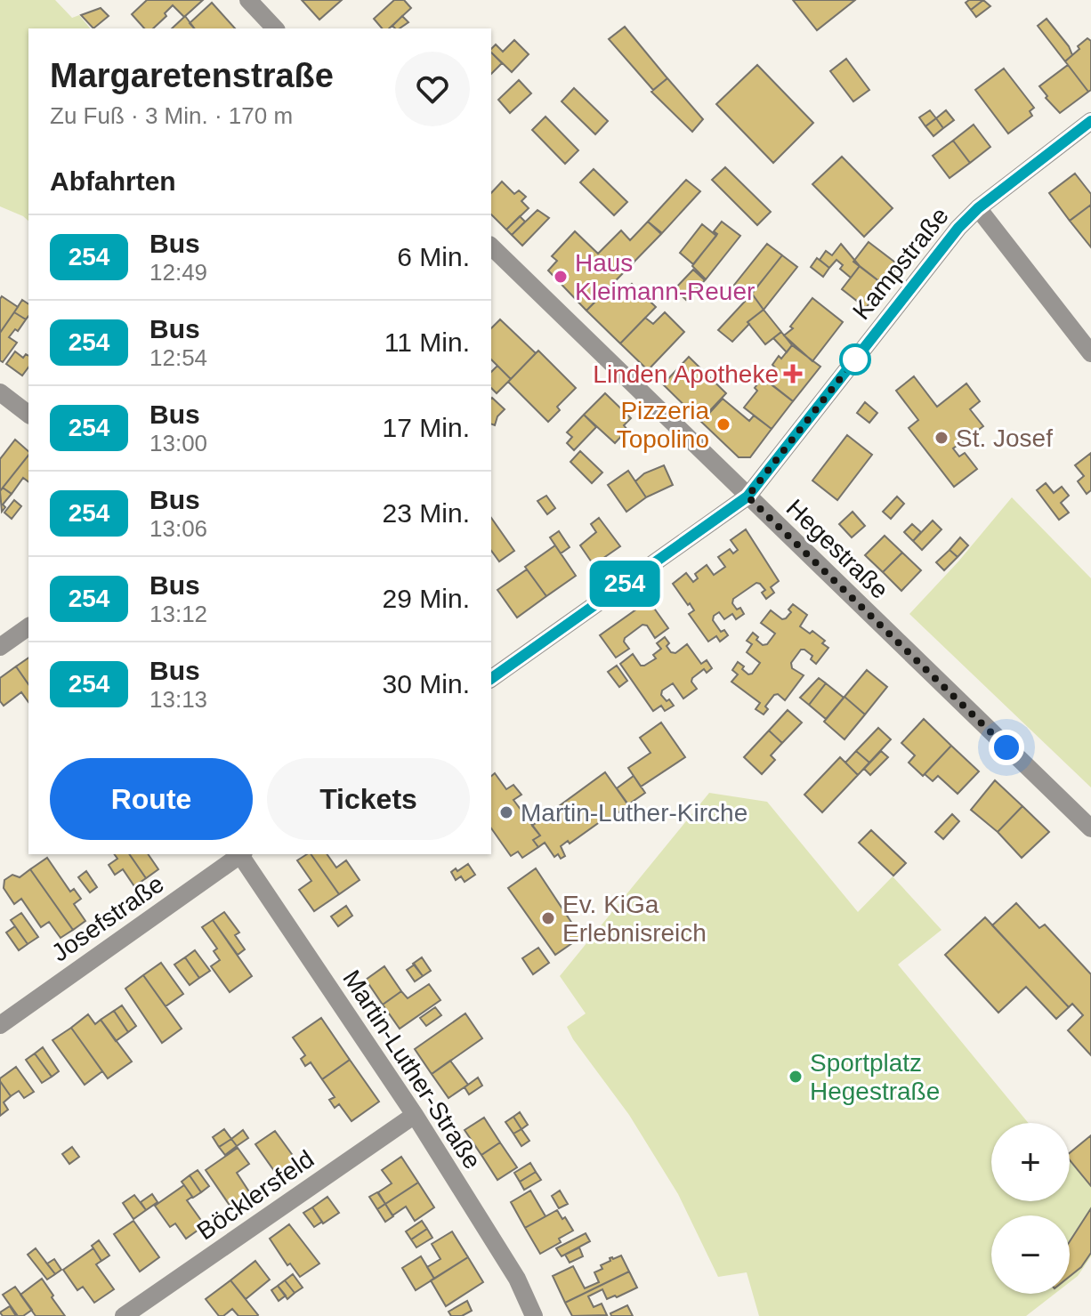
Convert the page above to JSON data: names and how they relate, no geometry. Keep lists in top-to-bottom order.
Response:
{
  "streets": {
    "street": [
      "Kampstraße",
      "Hegestraße",
      "Josefstraße",
      "Martin-Luther-Straße",
      "Böcklersfeld"
    ]
  },
  "crossings": [
    ["Kampstraße", "Hegestraße"],
    ["Josefstraße", "Martin-Luther-Straße"],
    ["Martin-Luther-Straße", "Böcklersfeld"]
  ],
  "places": {
    "other": [
      "Haus Kleimann-Reuer",
      "Pizzeria Topolino",
      "St. Josef",
      "Martin-Luther-Kirche",
      "Ev. KiGa Erlebnisreich",
      "Sportplatz Hegestraße"
    ],
    "health": ["Linden Apotheke"]
  },
  "lines": ["bus line 254"],
  "page": {
    "on_map": "254",
    "heading": [
      ["Margaretenstraße", "Zu Fuß · 3 Min. · 170 m"],
      "Abfahrten"
    ],
    "list": [
      {
        "mark": "254",
        "name": "Bus",
        "note": "12:49",
        "value": "6 Min."
      },
      {
        "mark": "254",
        "name": "Bus",
        "note": "12:54",
        "value": "11 Min."
      },
      {
        "mark": "254",
        "name": "Bus",
        "note": "13:00",
        "value": "17 Min."
      },
      {
        "mark": "254",
        "name": "Bus",
        "note": "13:06",
        "value": "23 Min."
      },
      {
        "mark": "254",
        "name": "Bus",
        "note": "13:12",
        "value": "29 Min."
      },
      {
        "mark": "254",
        "name": "Bus",
        "note": "13:13",
        "value": "30 Min."
      }
    ],
    "buttons": ["Route", "Tickets"],
    "map_buttons": ["+", "−"]
  }
}
